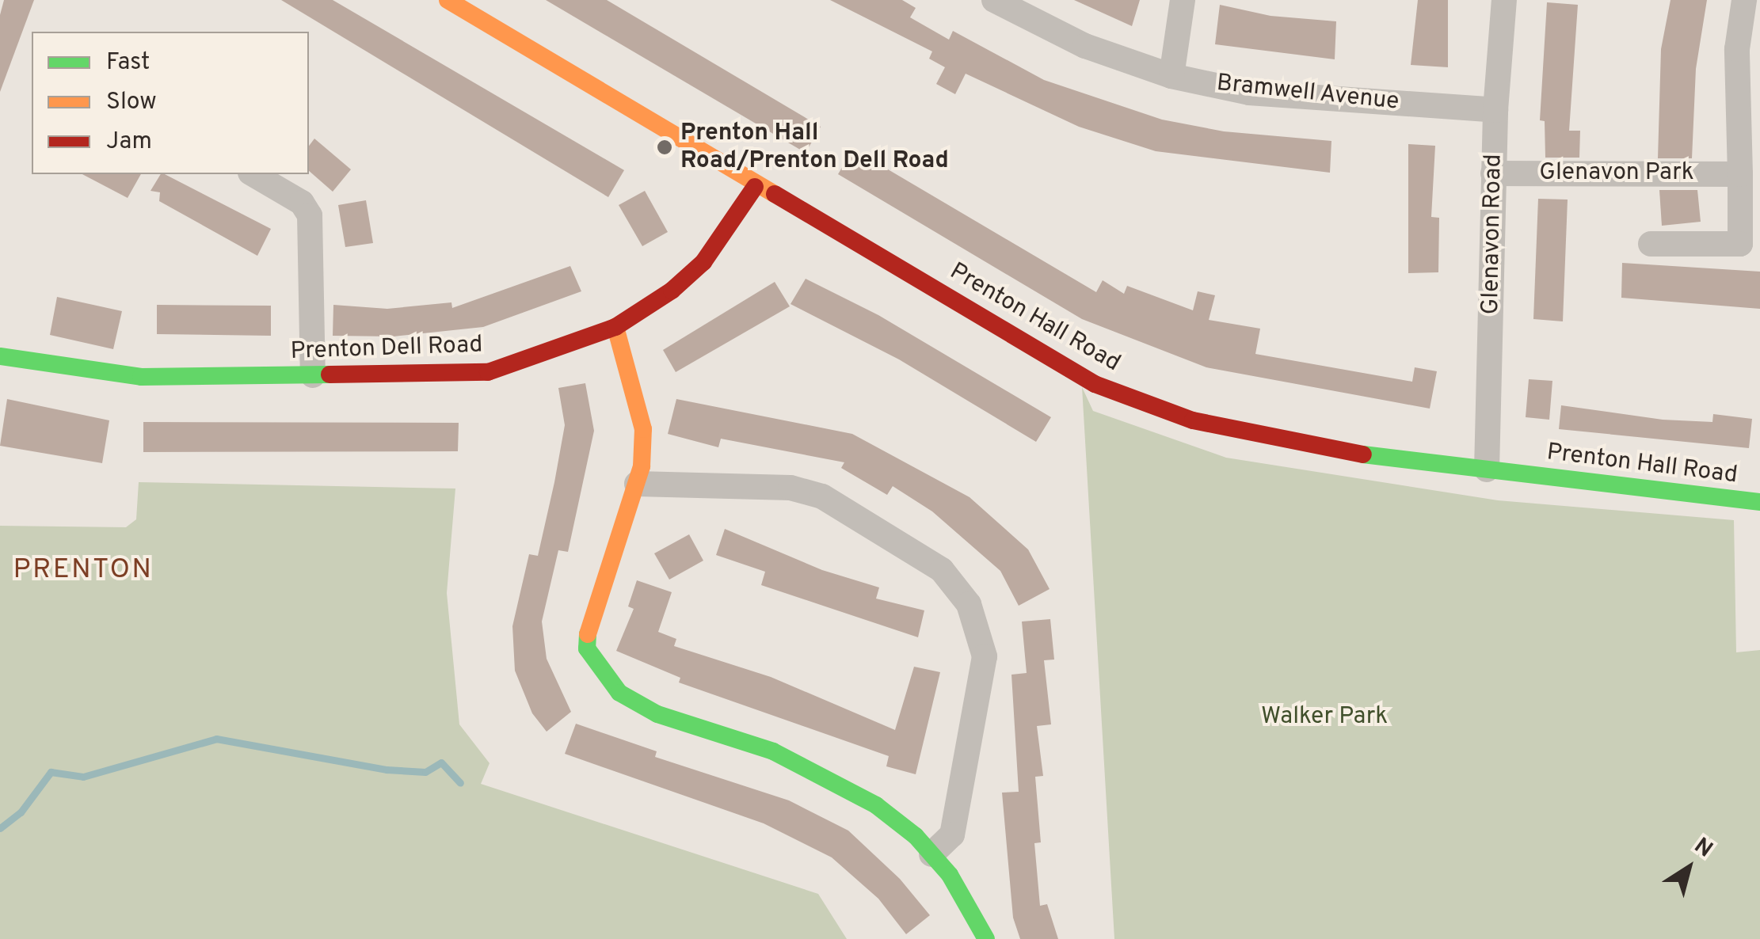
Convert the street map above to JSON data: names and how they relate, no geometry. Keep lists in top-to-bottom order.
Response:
{
  "streets": {
    "street": [
      "Bramwell Avenue",
      "Glenavon Park",
      "Glenavon Road",
      "Prenton Hall Road",
      "Prenton Dell Road"
    ]
  },
  "crossings": [
    ["Bramwell Avenue", "Glenavon Road"],
    ["Glenavon Park", "Glenavon Road"],
    ["Glenavon Road", "Prenton Hall Road"],
    ["Prenton Hall Road", "Prenton Dell Road"]
  ],
  "districts": ["PRENTON"],
  "parks": ["Walker Park"],
  "places": ["Prenton Hall Road/Prenton Dell Road"],
  "legend": ["Fast", "Slow", "Jam"],
  "north": "top right"
}
